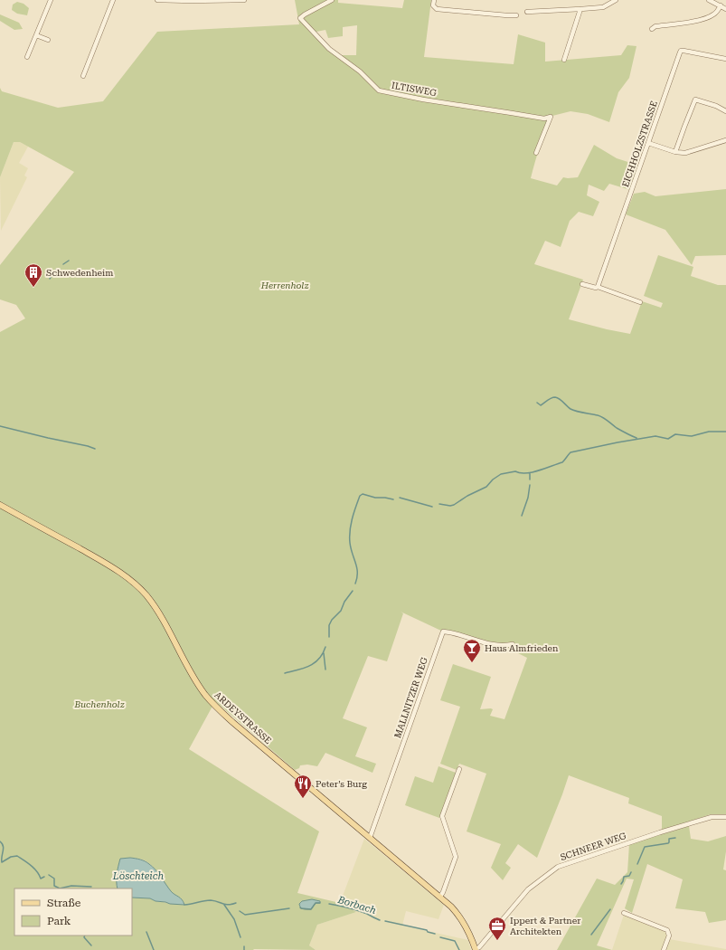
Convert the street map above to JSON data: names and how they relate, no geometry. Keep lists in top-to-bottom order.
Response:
{
  "streets": {
    "main road": ["ARDEYSTRASSE"],
    "street": [
      "ILTISWEG",
      "EICHHOLZSTRASSE",
      "MALLNITZER WEG",
      "SCHNEER WEG"
    ]
  },
  "crossings": [
    ["MALLNITZER WEG", "ARDEYSTRASSE"],
    ["ARDEYSTRASSE", "SCHNEER WEG"]
  ],
  "water": ["Löschteich", "Borbach"],
  "parks": ["Herrenholz", "Buchenholz"],
  "places": {
    "building": ["Schwedenheim"],
    "bar": ["Haus Almfrieden"],
    "restaurant": ["Peter’s Burg"],
    "office": ["Ippert & Partner Architekten"]
  },
  "legend": ["Straße", "Park"]
}
